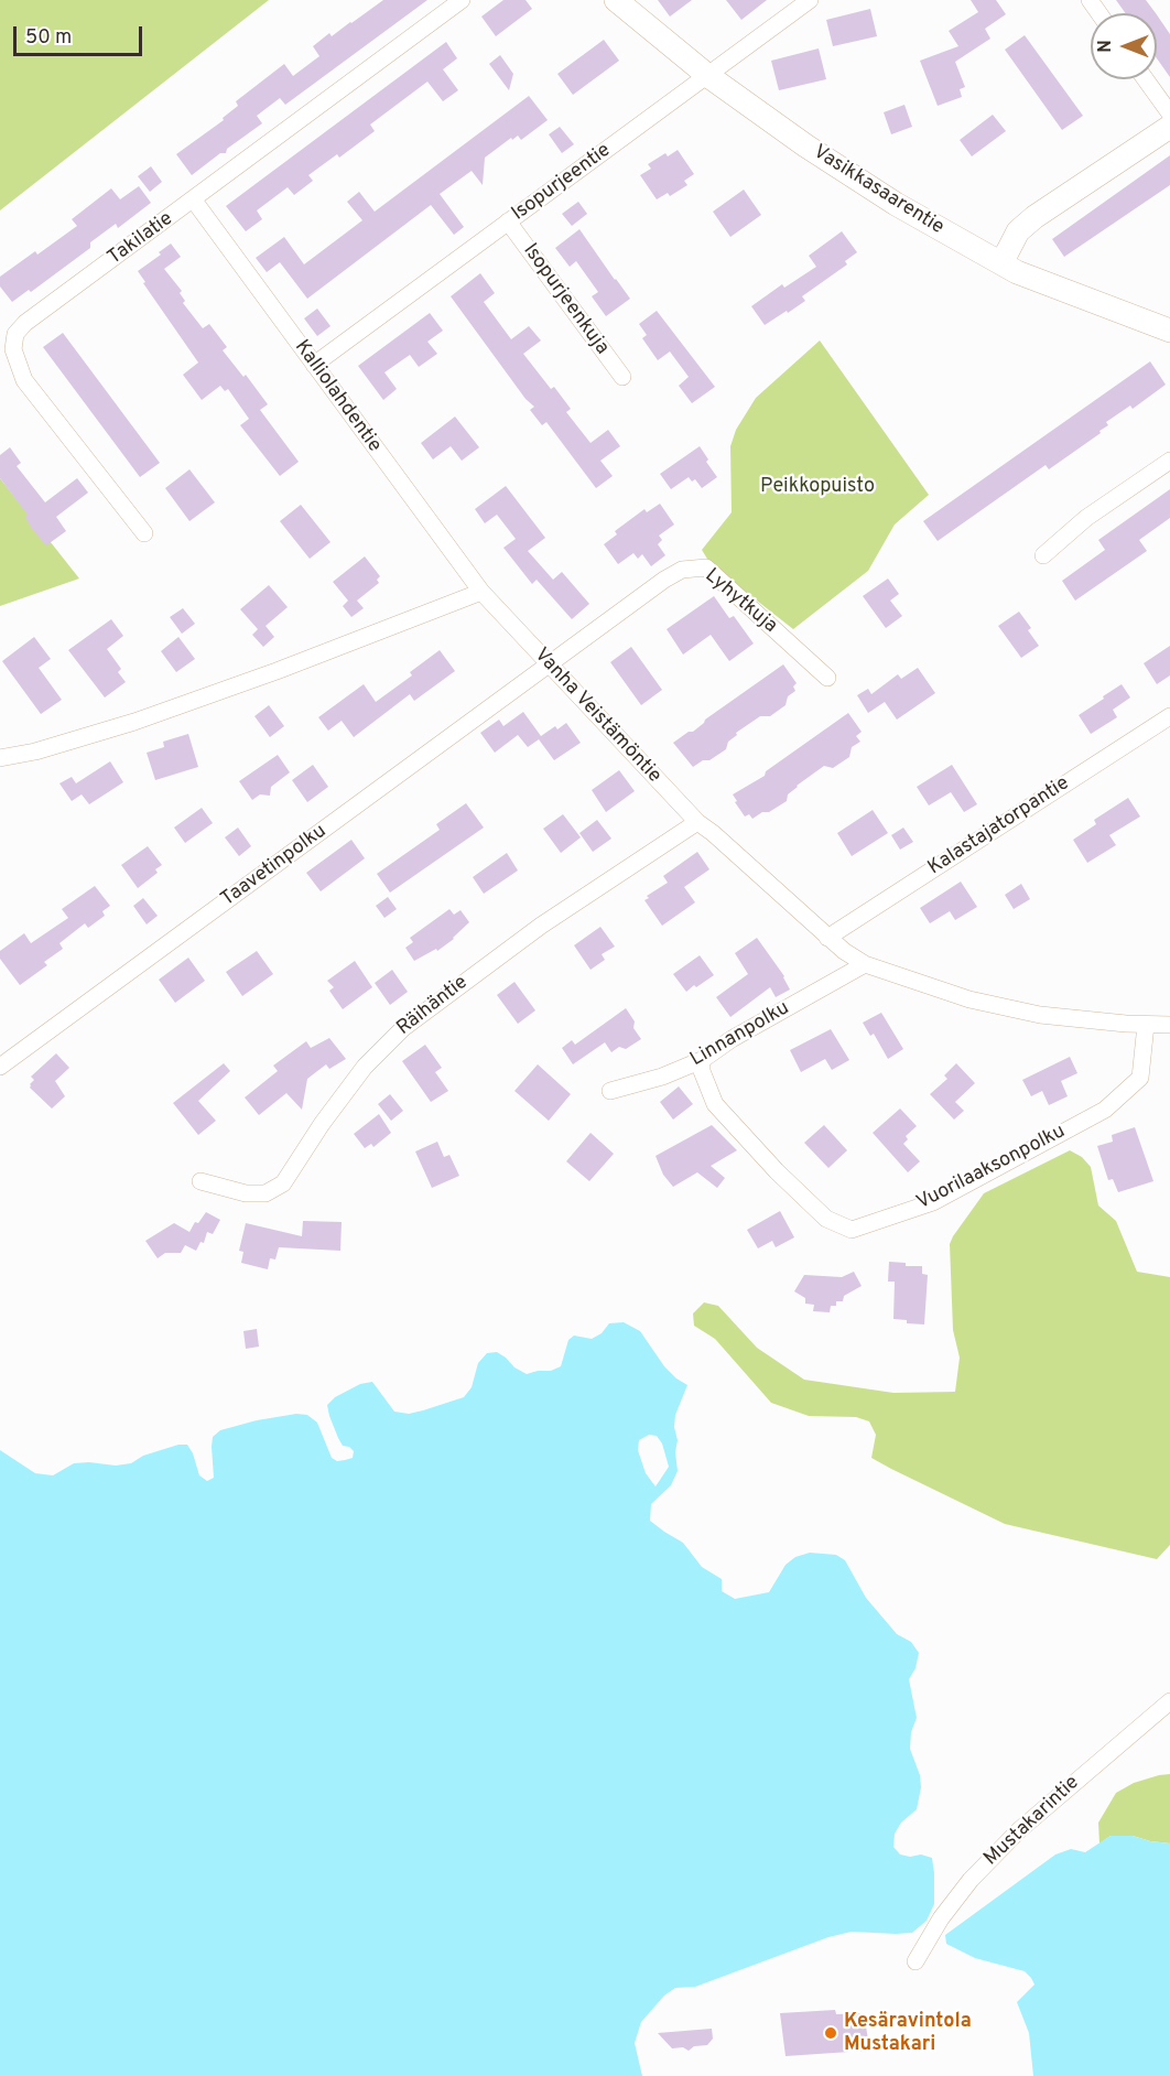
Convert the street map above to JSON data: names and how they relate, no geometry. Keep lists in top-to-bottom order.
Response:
{
  "streets": {
    "street": [
      "Isopurjeentie",
      "Vasikkasaarentie",
      "Takilatie",
      "Isopurjeenkuja",
      "Kalliolahdentie",
      "Lyhytkuja",
      "Vanha Veistämöntie",
      "Kalastajatorpantie",
      "Taavetinpolku",
      "Räihäntie",
      "Linnanpolku",
      "Vuorilaaksonpolku",
      "Mustakarintie"
    ]
  },
  "crossings": [
    ["Isopurjeentie", "Vasikkasaarentie"],
    ["Isopurjeentie", "Isopurjeenkuja"],
    ["Isopurjeentie", "Kalliolahdentie"],
    ["Takilatie", "Kalliolahdentie"],
    ["Kalliolahdentie", "Vanha Veistämöntie"],
    ["Lyhytkuja", "Vanha Veistämöntie"],
    ["Lyhytkuja", "Taavetinpolku"],
    ["Vanha Veistämöntie", "Kalastajatorpantie"],
    ["Vanha Veistämöntie", "Taavetinpolku"],
    ["Vanha Veistämöntie", "Räihäntie"],
    ["Vanha Veistämöntie", "Linnanpolku"],
    ["Vanha Veistämöntie", "Vuorilaaksonpolku"],
    ["Linnanpolku", "Vuorilaaksonpolku"]
  ],
  "parks": ["Peikkopuisto"],
  "places": ["Kesäravintola Mustakari"],
  "scale_bar": "50 m",
  "north": "left"
}
